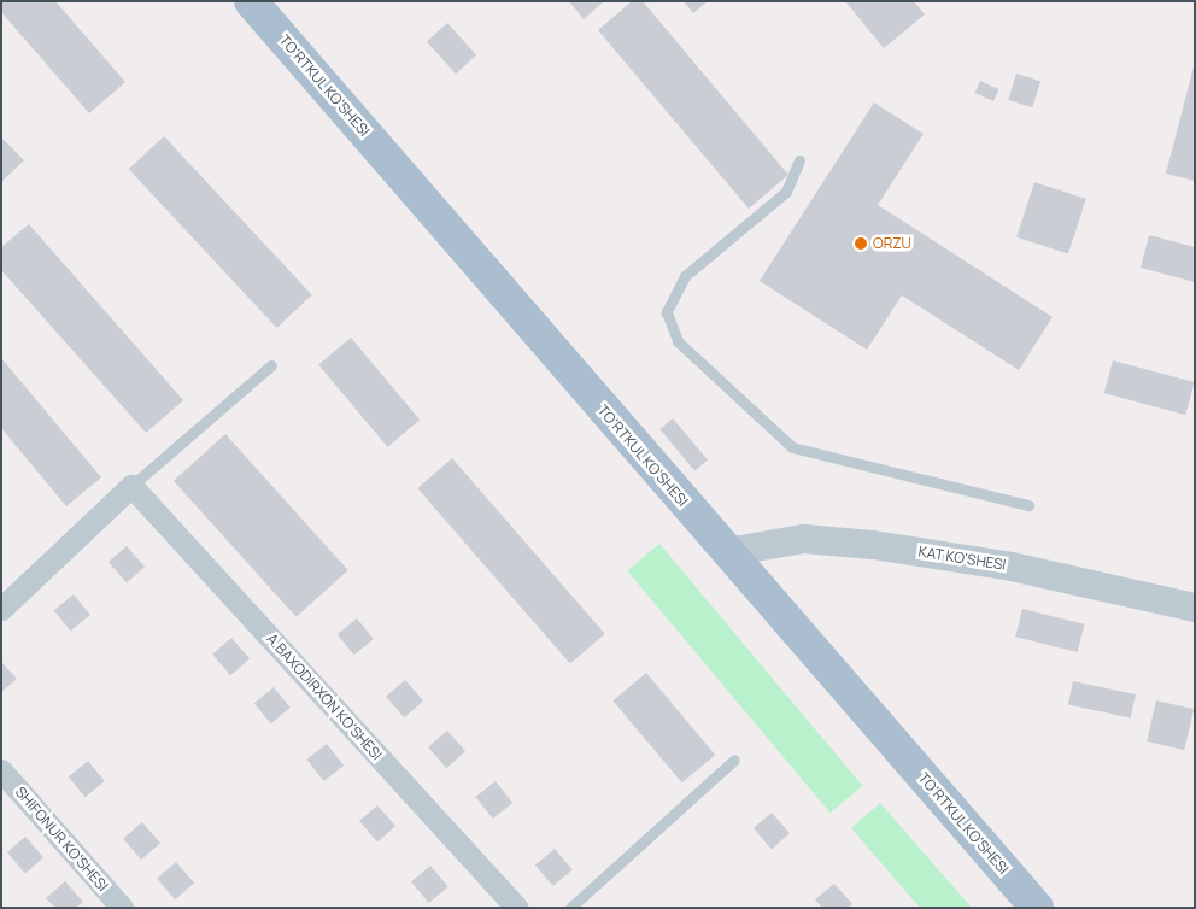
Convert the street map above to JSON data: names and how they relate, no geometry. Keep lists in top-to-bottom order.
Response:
{
  "streets": {
    "main road": ["TO'RTKUL KO'SHESI"],
    "street": ["KAT KO'SHESI", "A.BAXODIRXON KO'SHESI", "SHIFONUR KO'SHESI"]
  },
  "crossings": [
    ["TO'RTKUL KO'SHESI", "KAT KO'SHESI"]
  ],
  "places": ["ORZU"]
}
